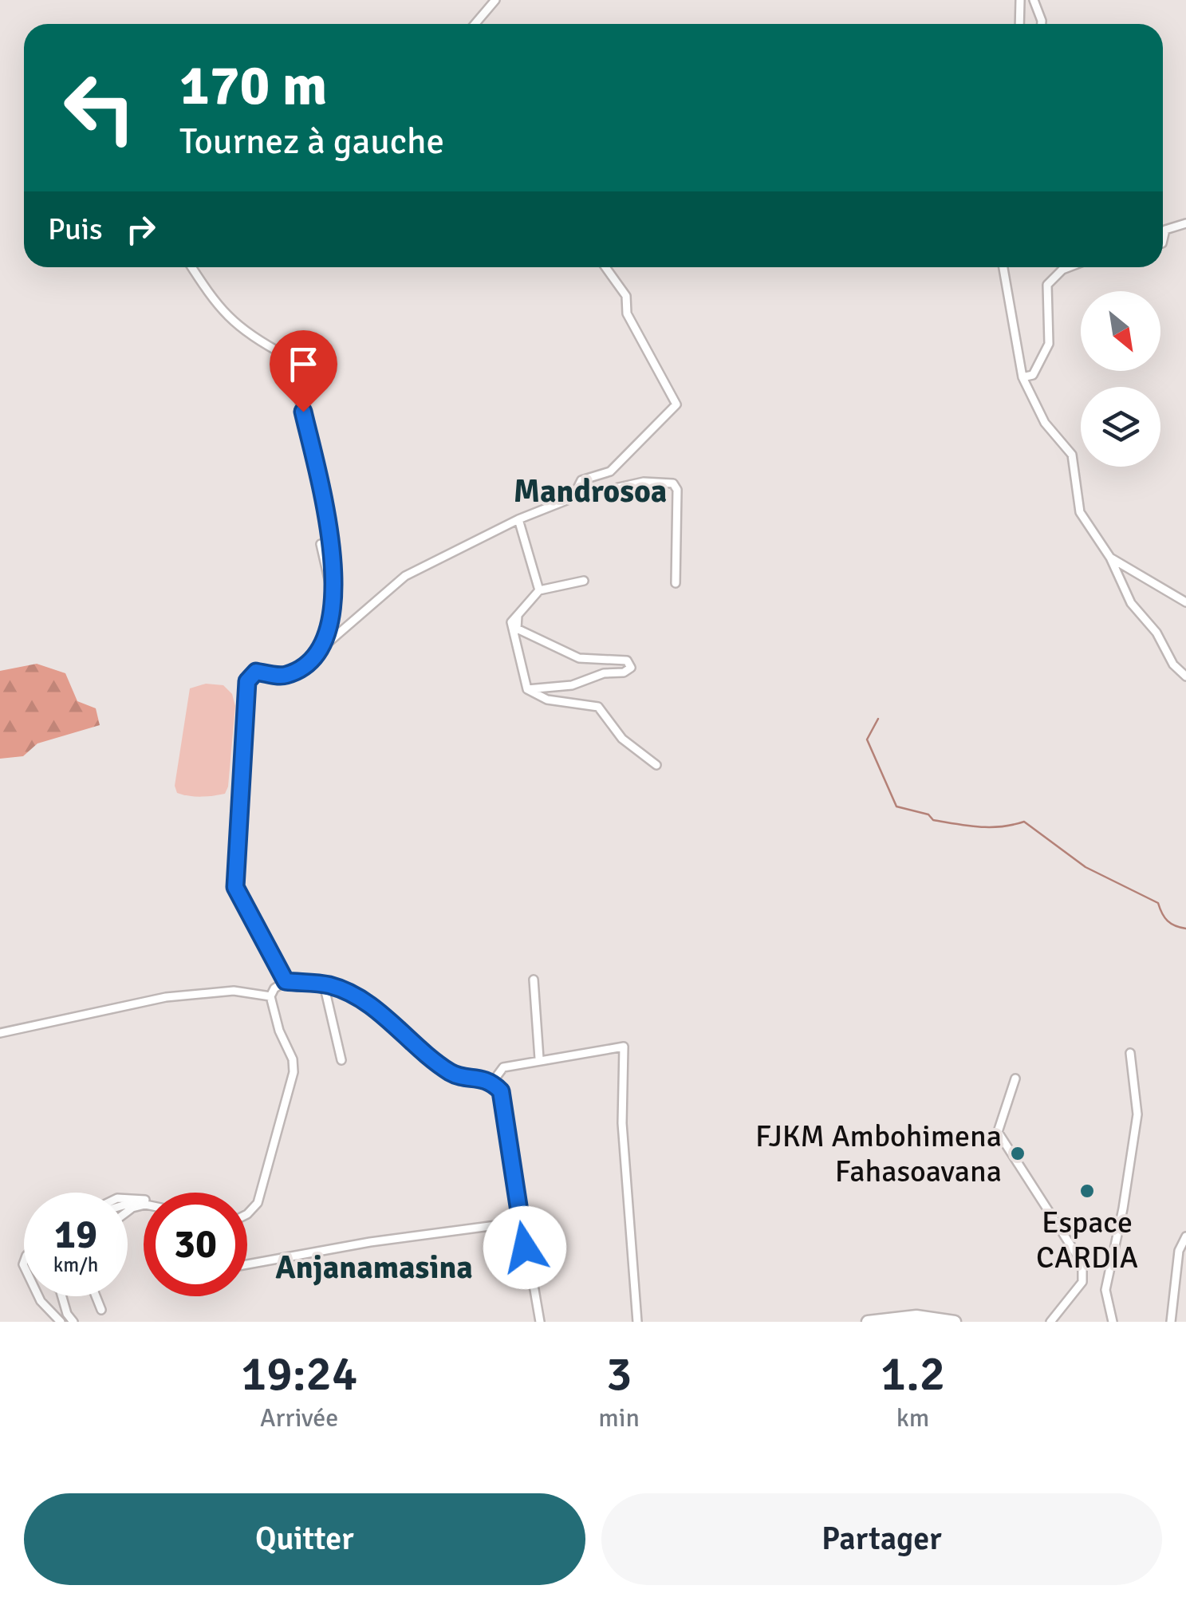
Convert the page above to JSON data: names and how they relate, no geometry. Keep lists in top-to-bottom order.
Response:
{
  "districts": ["Mandrosoa", "Anjanamasina"],
  "places": ["FJKM Ambohimena Fahasoavana", "Espace CARDIA"],
  "north": "bottom right",
  "page": {
    "turn": ["170 m", "Tournez à gauche"],
    "then": "Puis",
    "speed": "19 km/h",
    "limit": "30",
    "eta": [
      "19:24",
      "Arrivée",
      "3",
      "min",
      "1.2",
      "km"
    ],
    "buttons": ["Quitter", "Partager"]
  }
}
